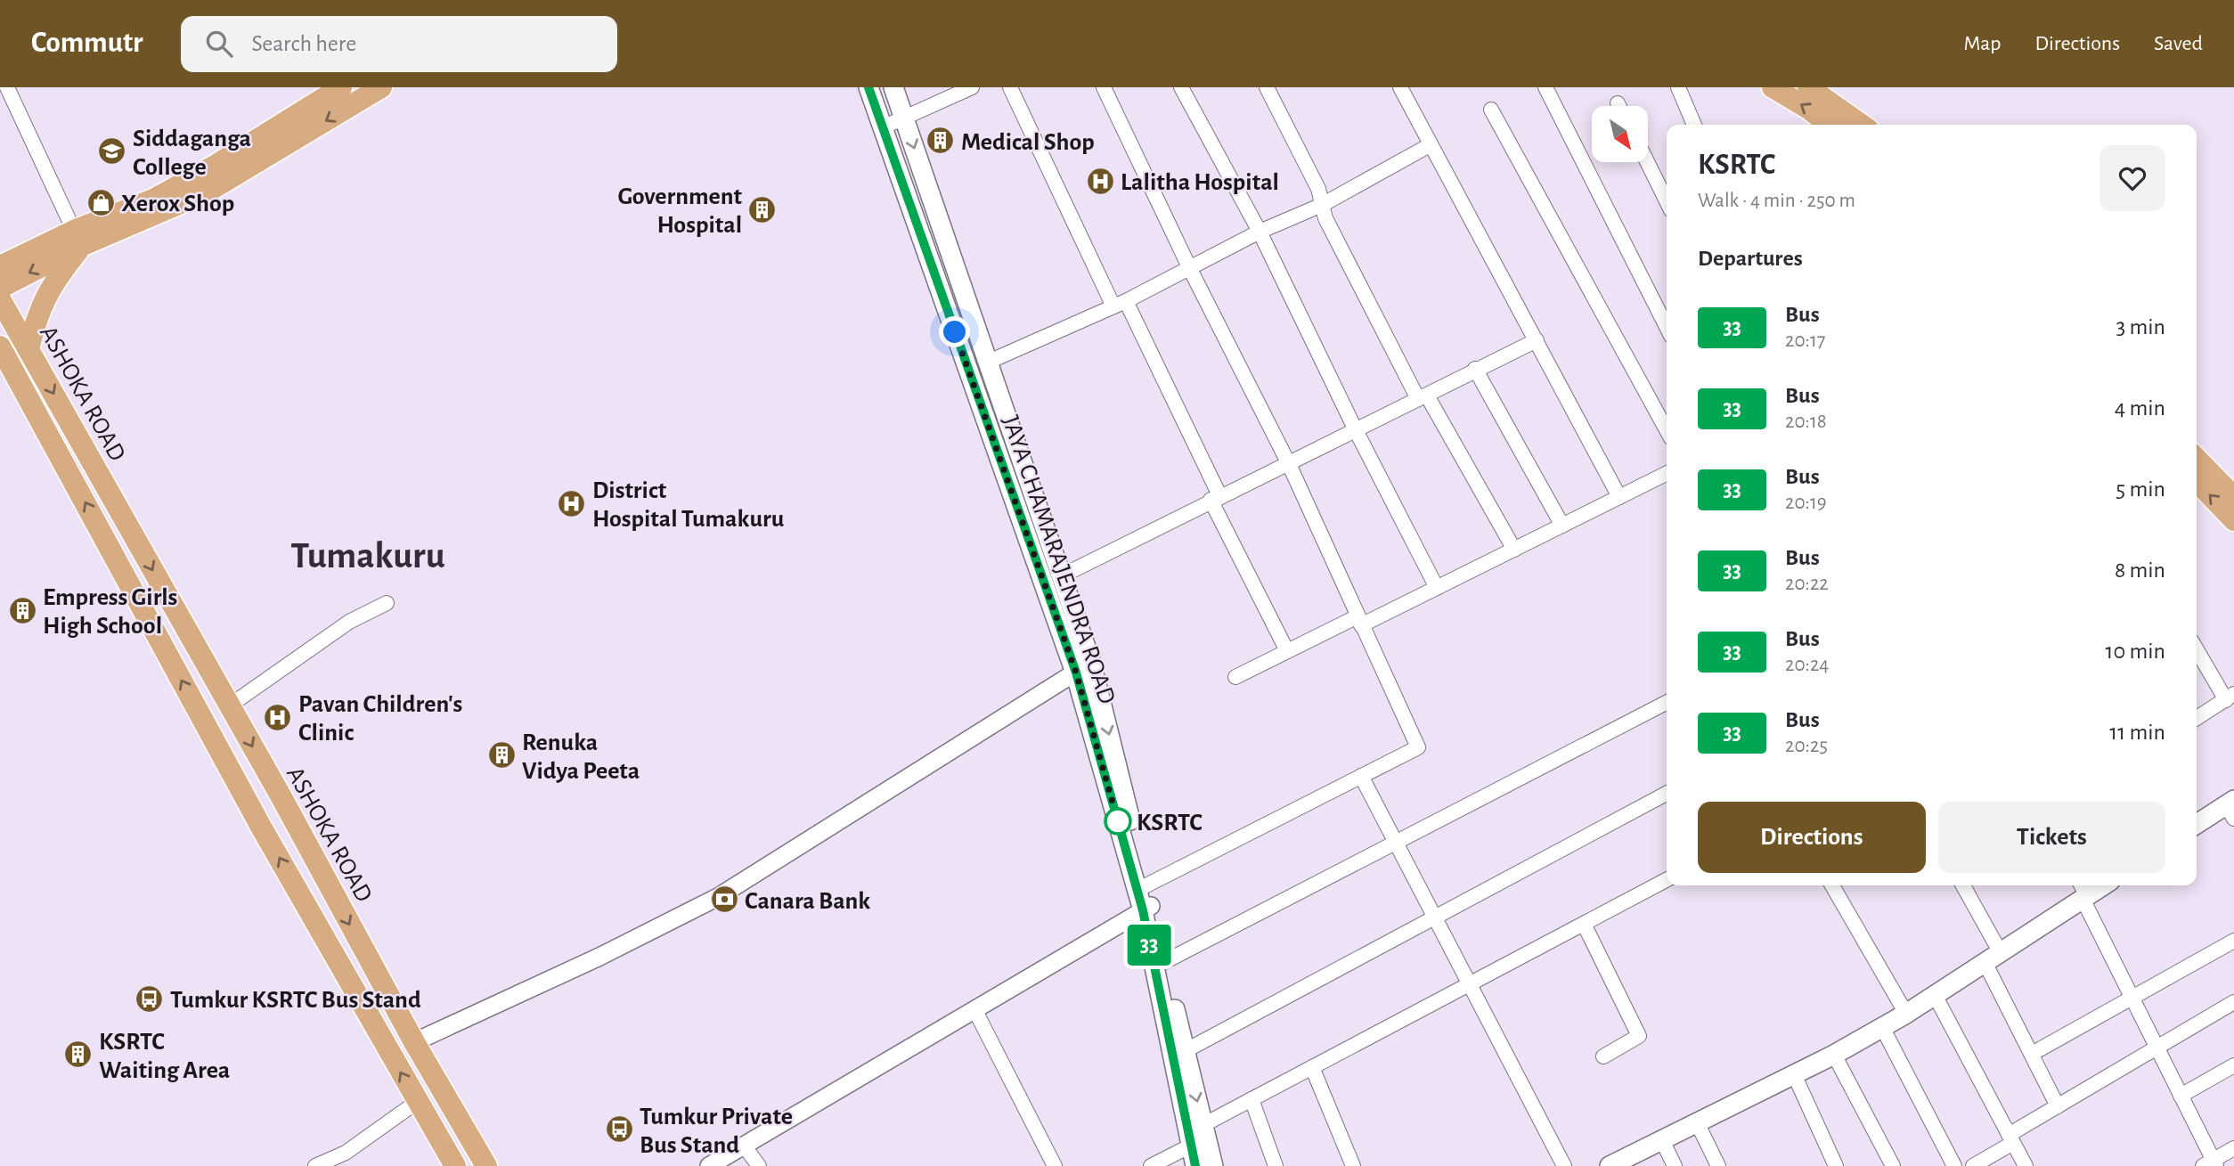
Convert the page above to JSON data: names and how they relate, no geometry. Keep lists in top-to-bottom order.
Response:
{
  "streets": {
    "main road": ["ASHOKA ROAD", "JAYA CHAMARAJENDRA ROAD"]
  },
  "districts": ["Tumakuru"],
  "places": {
    "building": [
      "Medical Shop",
      "Government Hospital",
      "Empress Girls High School",
      "Renuka Vidya Peeta",
      "KSRTC Waiting Area"
    ],
    "school or university": ["Siddaganga College"],
    "hospital": ["Lalitha Hospital", "District Hospital Tumakuru", "Pavan Children's Clinic"],
    "shop": ["Xerox Shop"],
    "other": ["KSRTC"],
    "bank": ["Canara Bank"],
    "bus stop": ["Tumkur KSRTC Bus Stand", "Tumkur Private Bus Stand"]
  },
  "lines": ["bus line 33"],
  "north": "bottom right",
  "page": {
    "header": "Commutr",
    "search": "Search here",
    "nav": ["Map", "Directions", "Saved"],
    "on_map": "33",
    "heading": [
      ["KSRTC", "Walk · 4 min · 250 m"],
      "Departures"
    ],
    "list": [
      {
        "mark": "33",
        "name": "Bus",
        "note": "20:17",
        "value": "3 min"
      },
      {
        "mark": "33",
        "name": "Bus",
        "note": "20:18",
        "value": "4 min"
      },
      {
        "mark": "33",
        "name": "Bus",
        "note": "20:19",
        "value": "5 min"
      },
      {
        "mark": "33",
        "name": "Bus",
        "note": "20:22",
        "value": "8 min"
      },
      {
        "mark": "33",
        "name": "Bus",
        "note": "20:24",
        "value": "10 min"
      },
      {
        "mark": "33",
        "name": "Bus",
        "note": "20:25",
        "value": "11 min"
      }
    ],
    "buttons": ["Directions", "Tickets"]
  }
}
